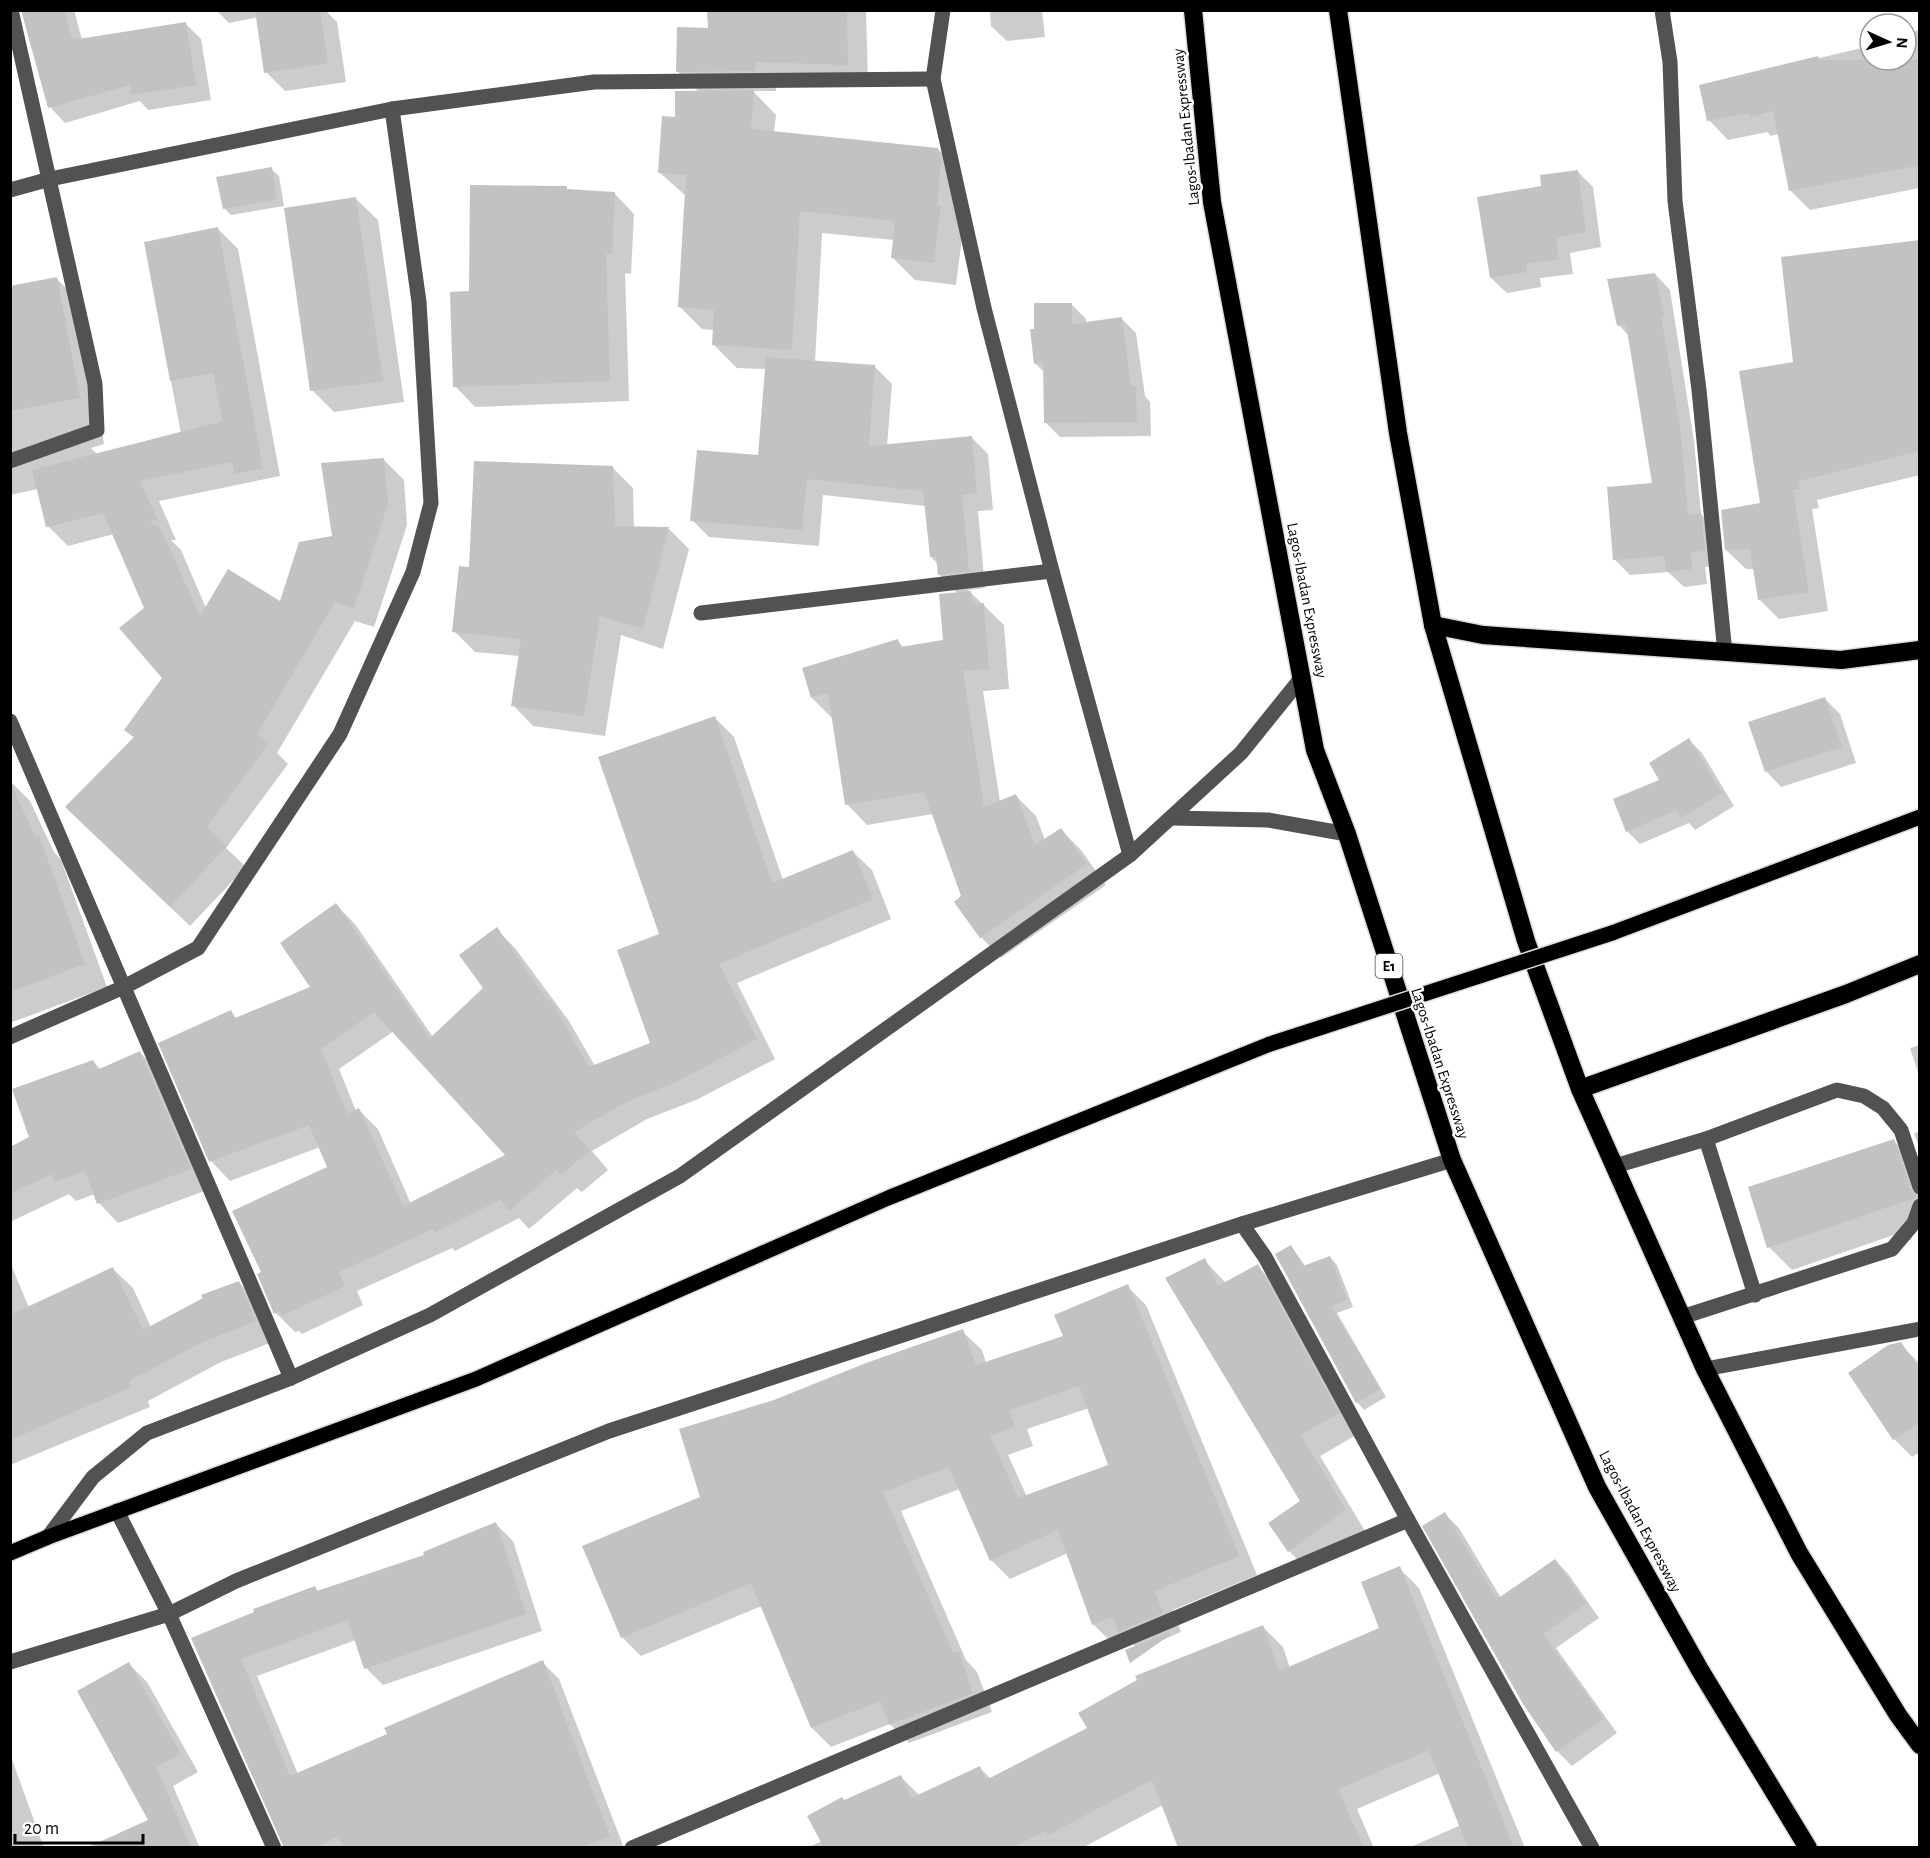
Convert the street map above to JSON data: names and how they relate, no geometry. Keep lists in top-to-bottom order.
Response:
{
  "streets": {
    "highway": ["Lagos-Ibadan Expressway", "E1"]
  },
  "scale_bar": "20 m",
  "north": "right"
}
